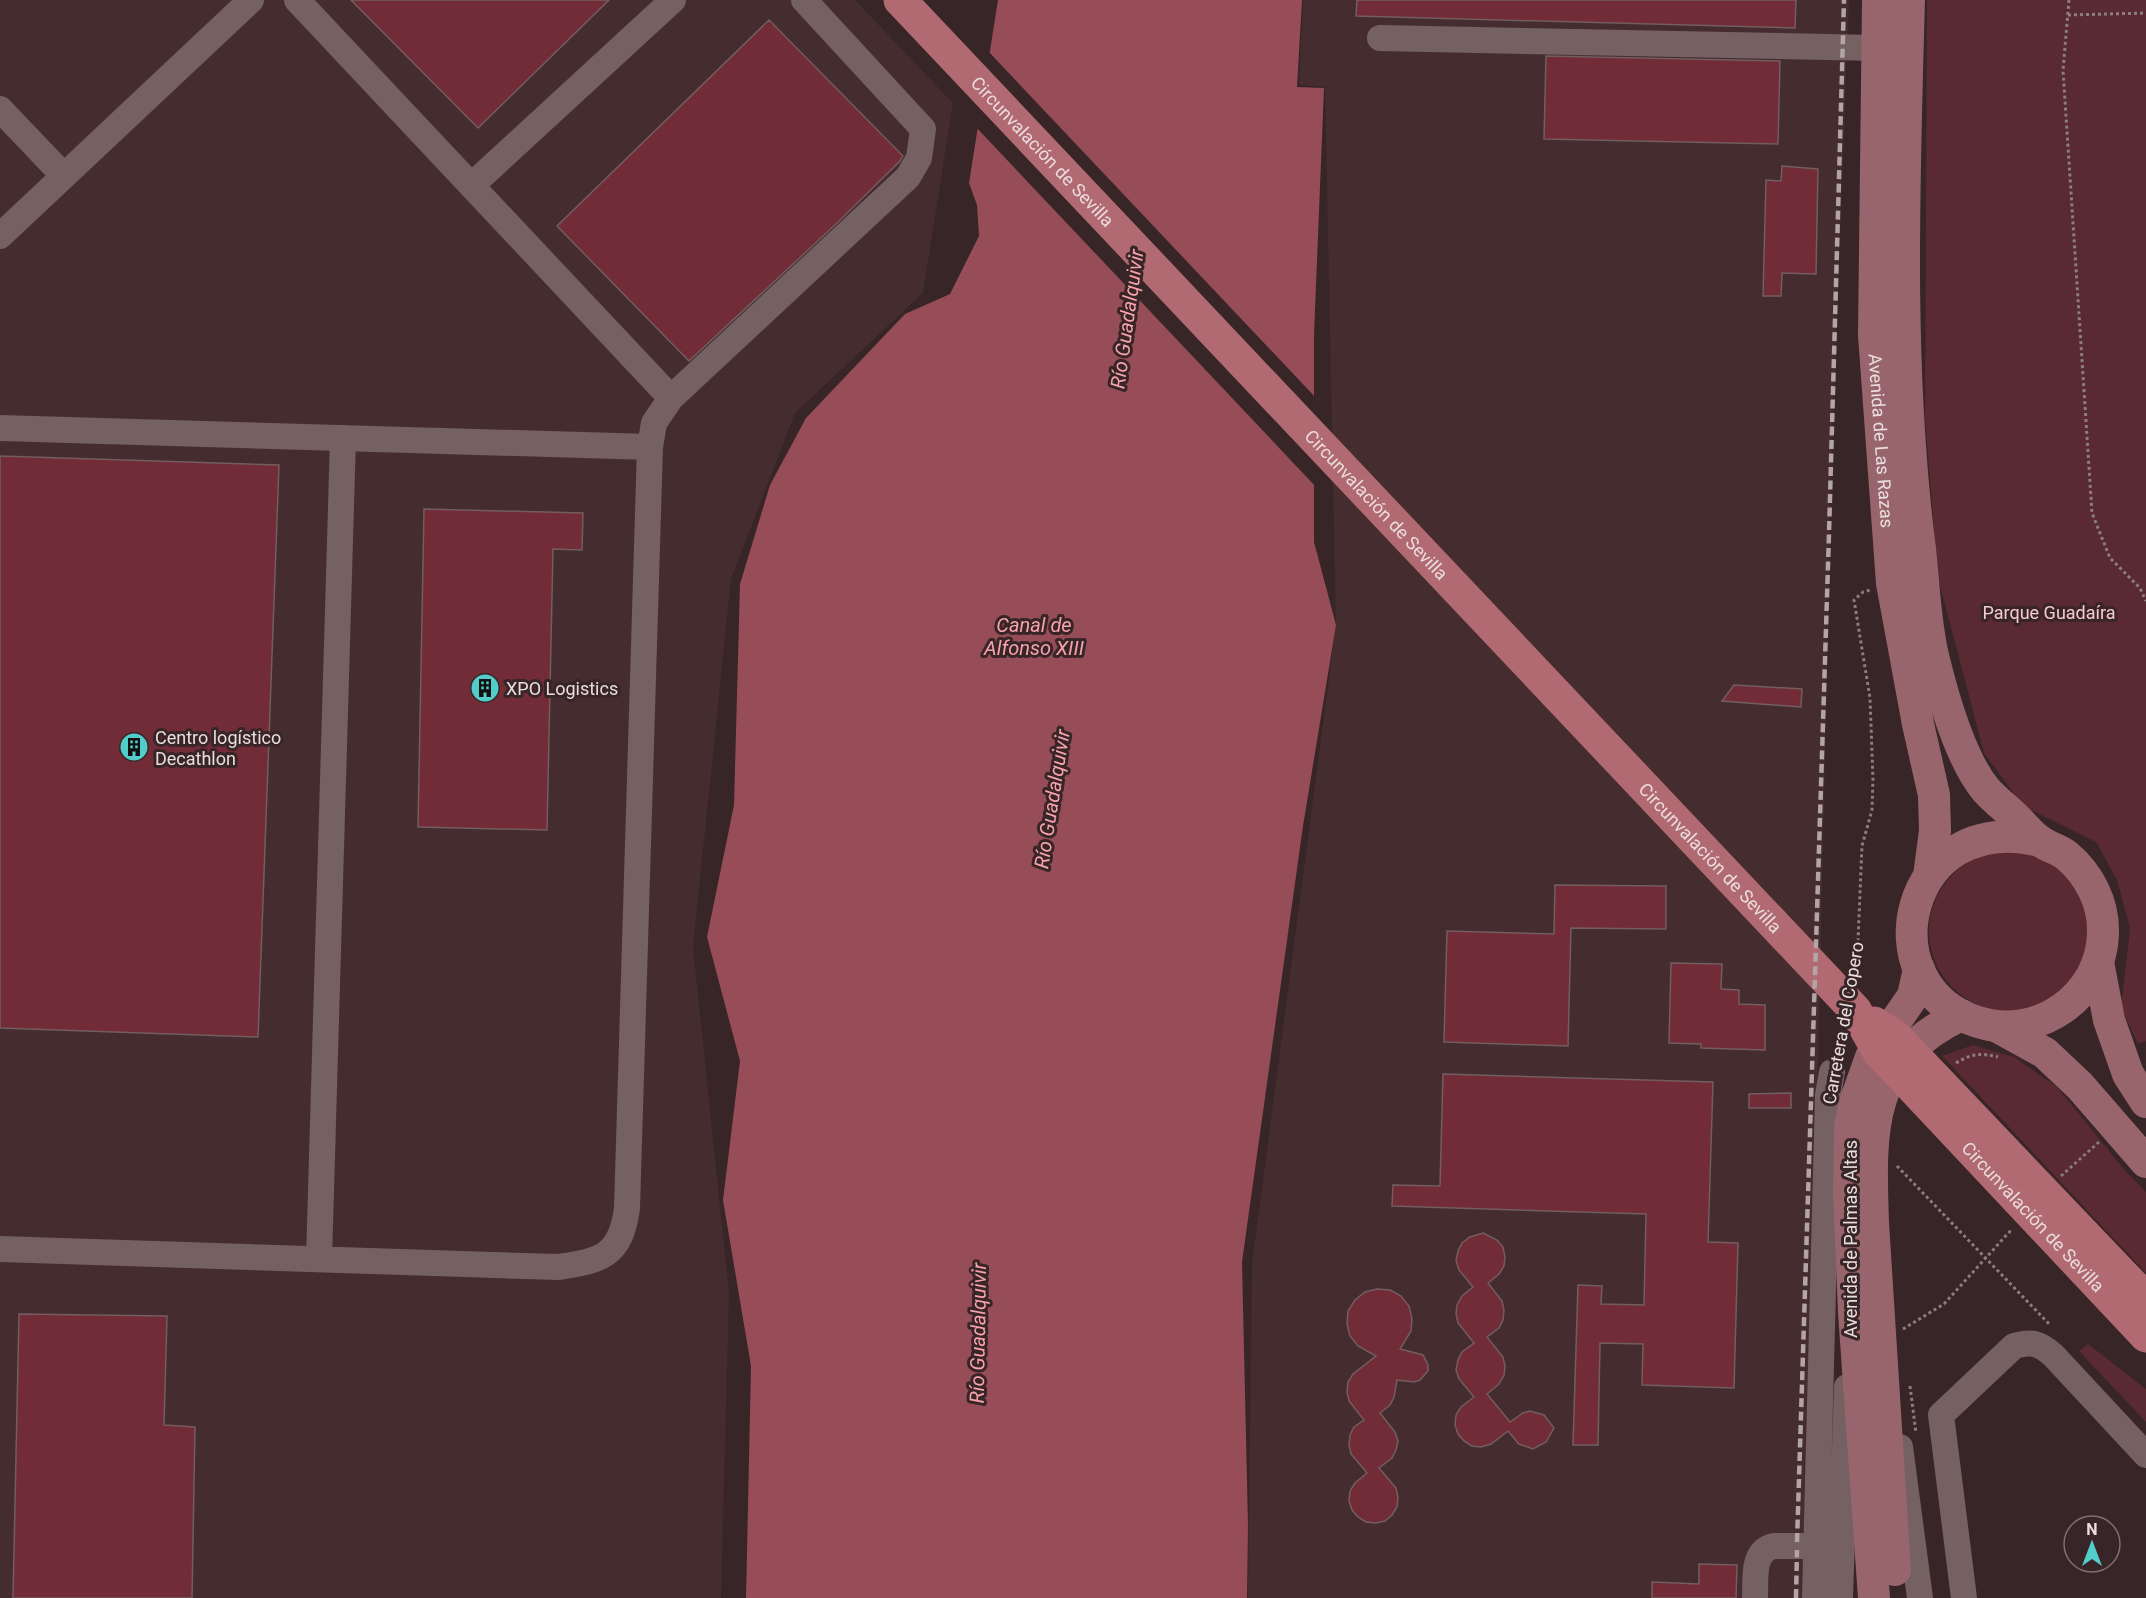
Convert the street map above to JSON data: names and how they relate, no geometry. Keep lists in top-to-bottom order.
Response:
{
  "streets": {
    "highway": ["Circunvalación de Sevilla"],
    "main road": ["Avenida de Las Razas", "Avenida de Palmas Altas"],
    "street": ["Carretera del Copero"]
  },
  "crossings": [
    ["Circunvalación de Sevilla", "Carretera del Copero"],
    ["Avenida de Las Razas", "Carretera del Copero"],
    ["Avenida de Las Razas", "Avenida de Palmas Altas"]
  ],
  "water": ["Río Guadalquivir", "Canal de Alfonso XIII"],
  "parks": ["Parque Guadaíra"],
  "places": {
    "building": ["XPO Logistics", "Centro logístico Decathlon"]
  },
  "north": "top"
}
